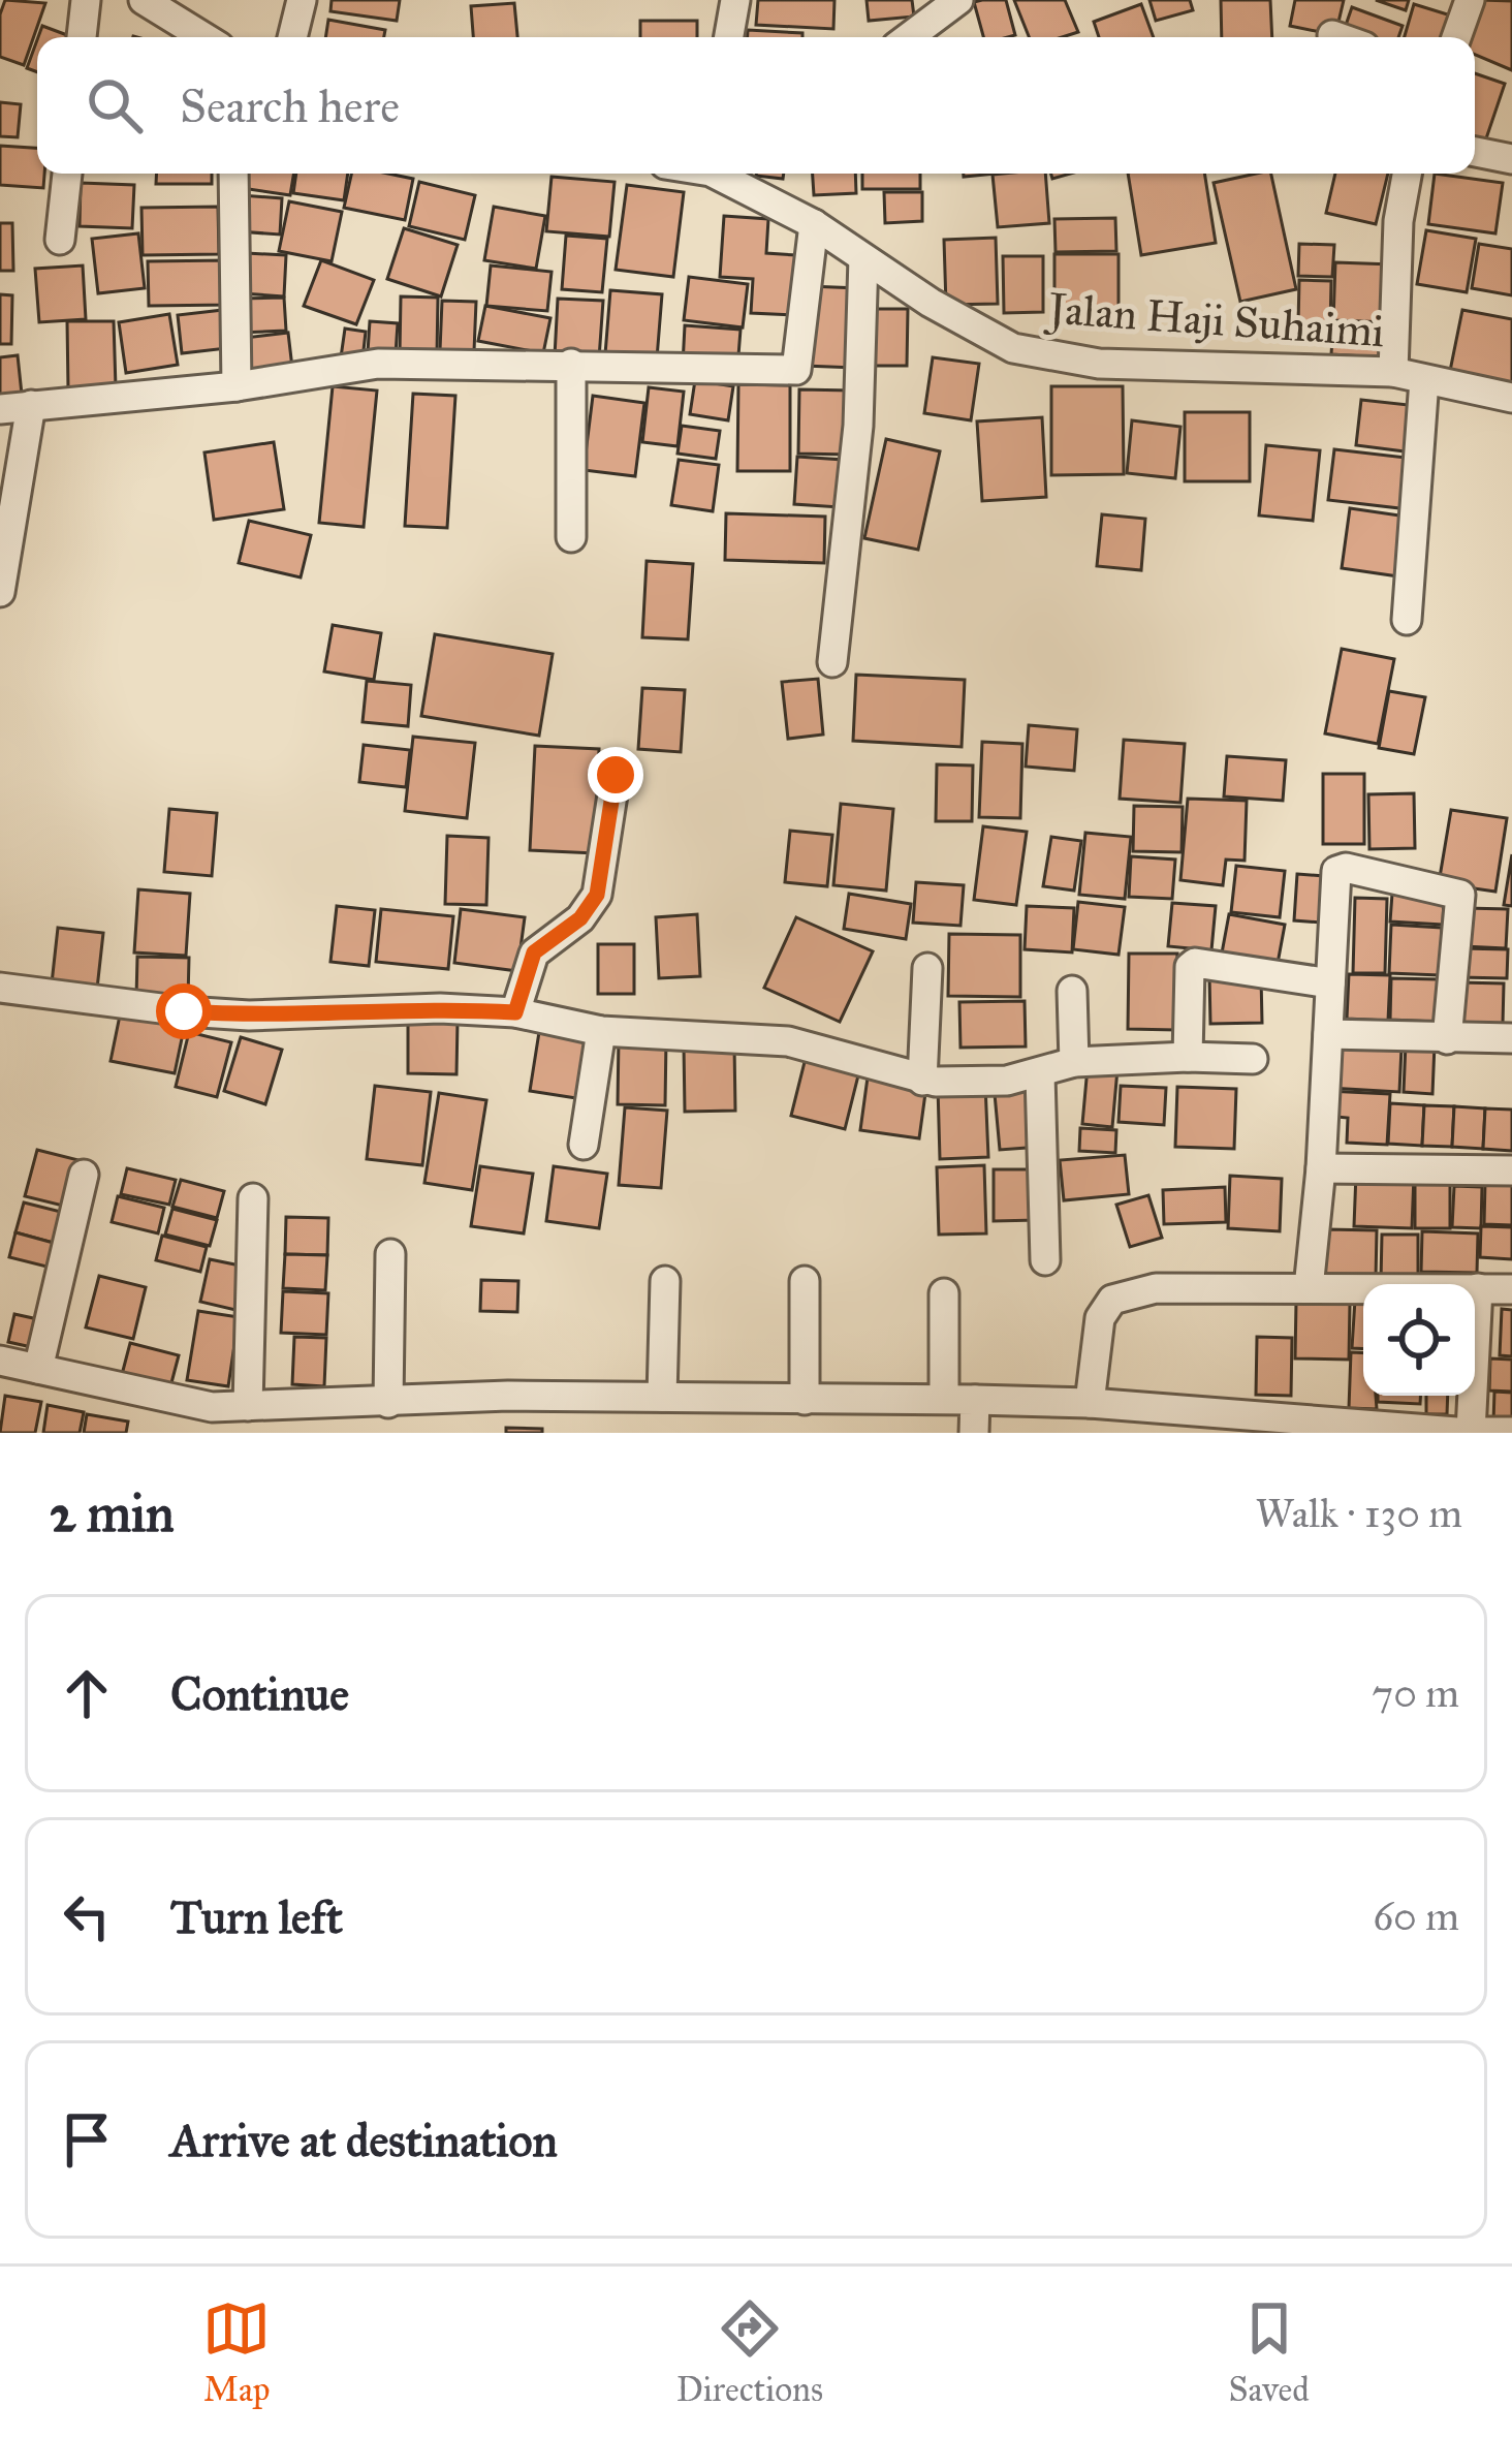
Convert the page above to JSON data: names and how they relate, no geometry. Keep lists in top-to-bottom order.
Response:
{
  "streets": {
    "street": ["Jalan Haji Suhaimi"]
  },
  "page": {
    "search": "Search here",
    "heading": ["2 min", "Walk · 130 m"],
    "list": [
      ["Continue", "70 m"],
      ["Turn left", "60 m"],
      "Arrive at destination"
    ],
    "nav": ["Map", "Directions", "Saved"]
  }
}
